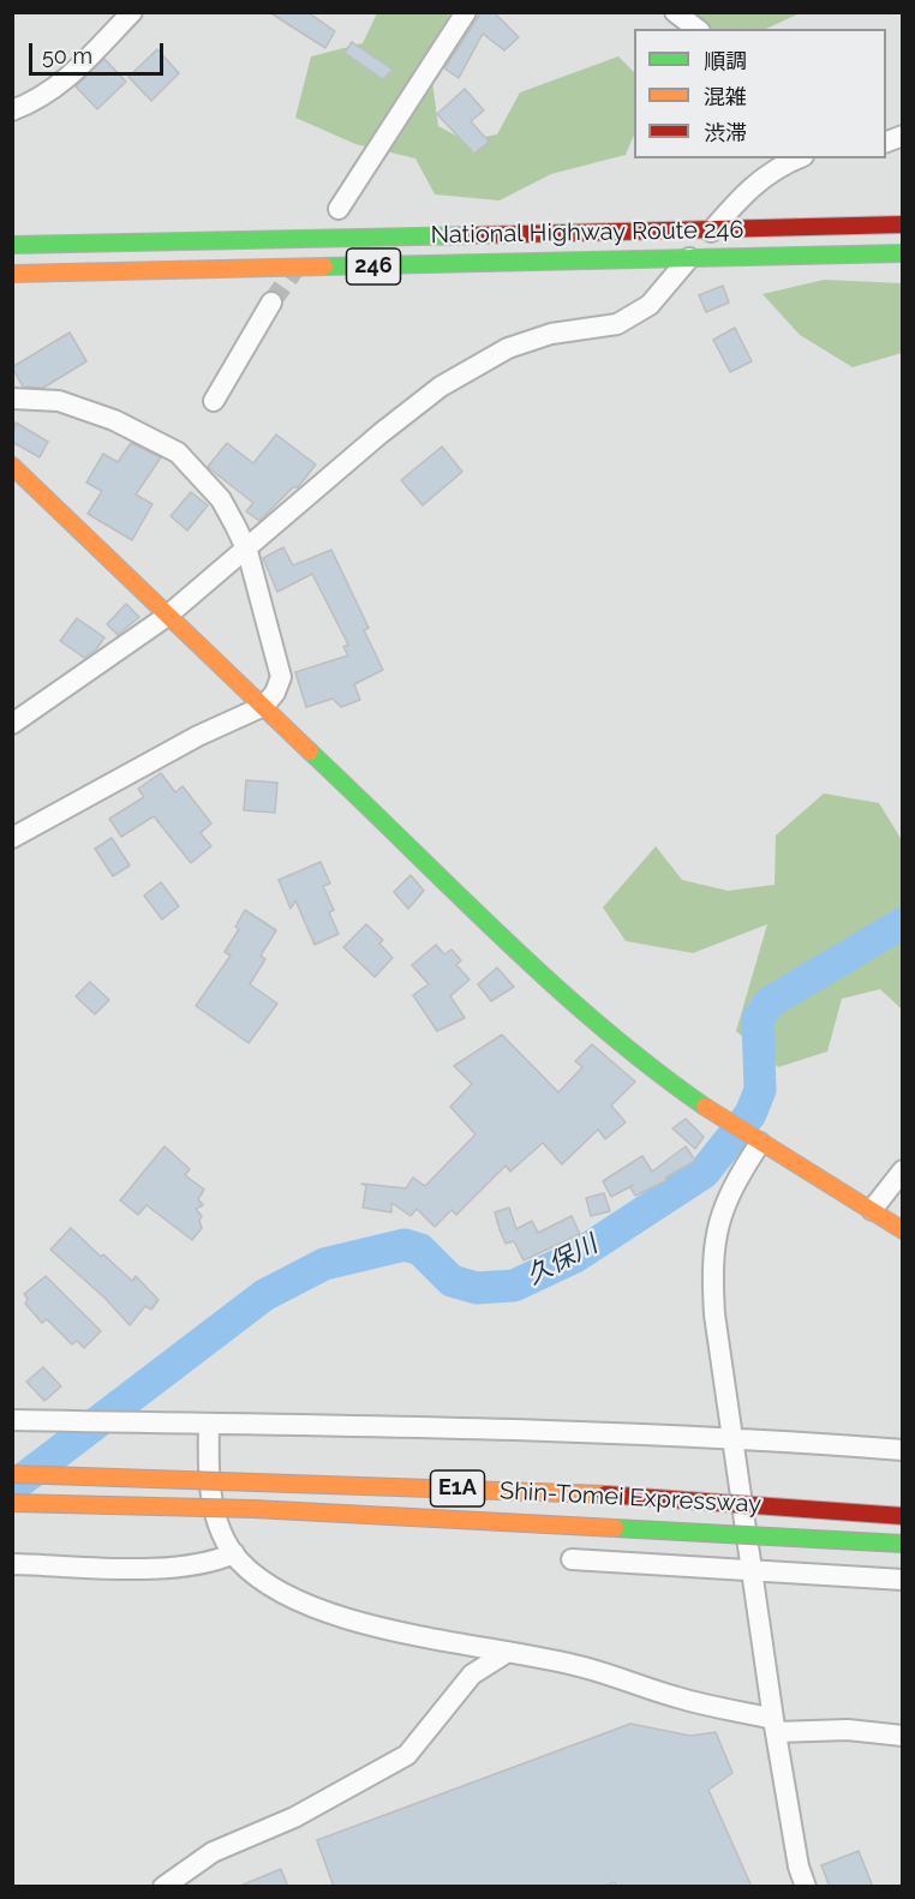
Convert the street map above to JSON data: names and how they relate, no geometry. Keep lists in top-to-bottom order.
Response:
{
  "streets": {
    "main road": [
      "National Highway Route 246",
      "246",
      "E1A",
      "Shin-Tomei Expressway"
    ]
  },
  "water": ["久保川"],
  "legend": ["順調", "混雑", "渋滞"],
  "scale_bar": "50 m"
}
